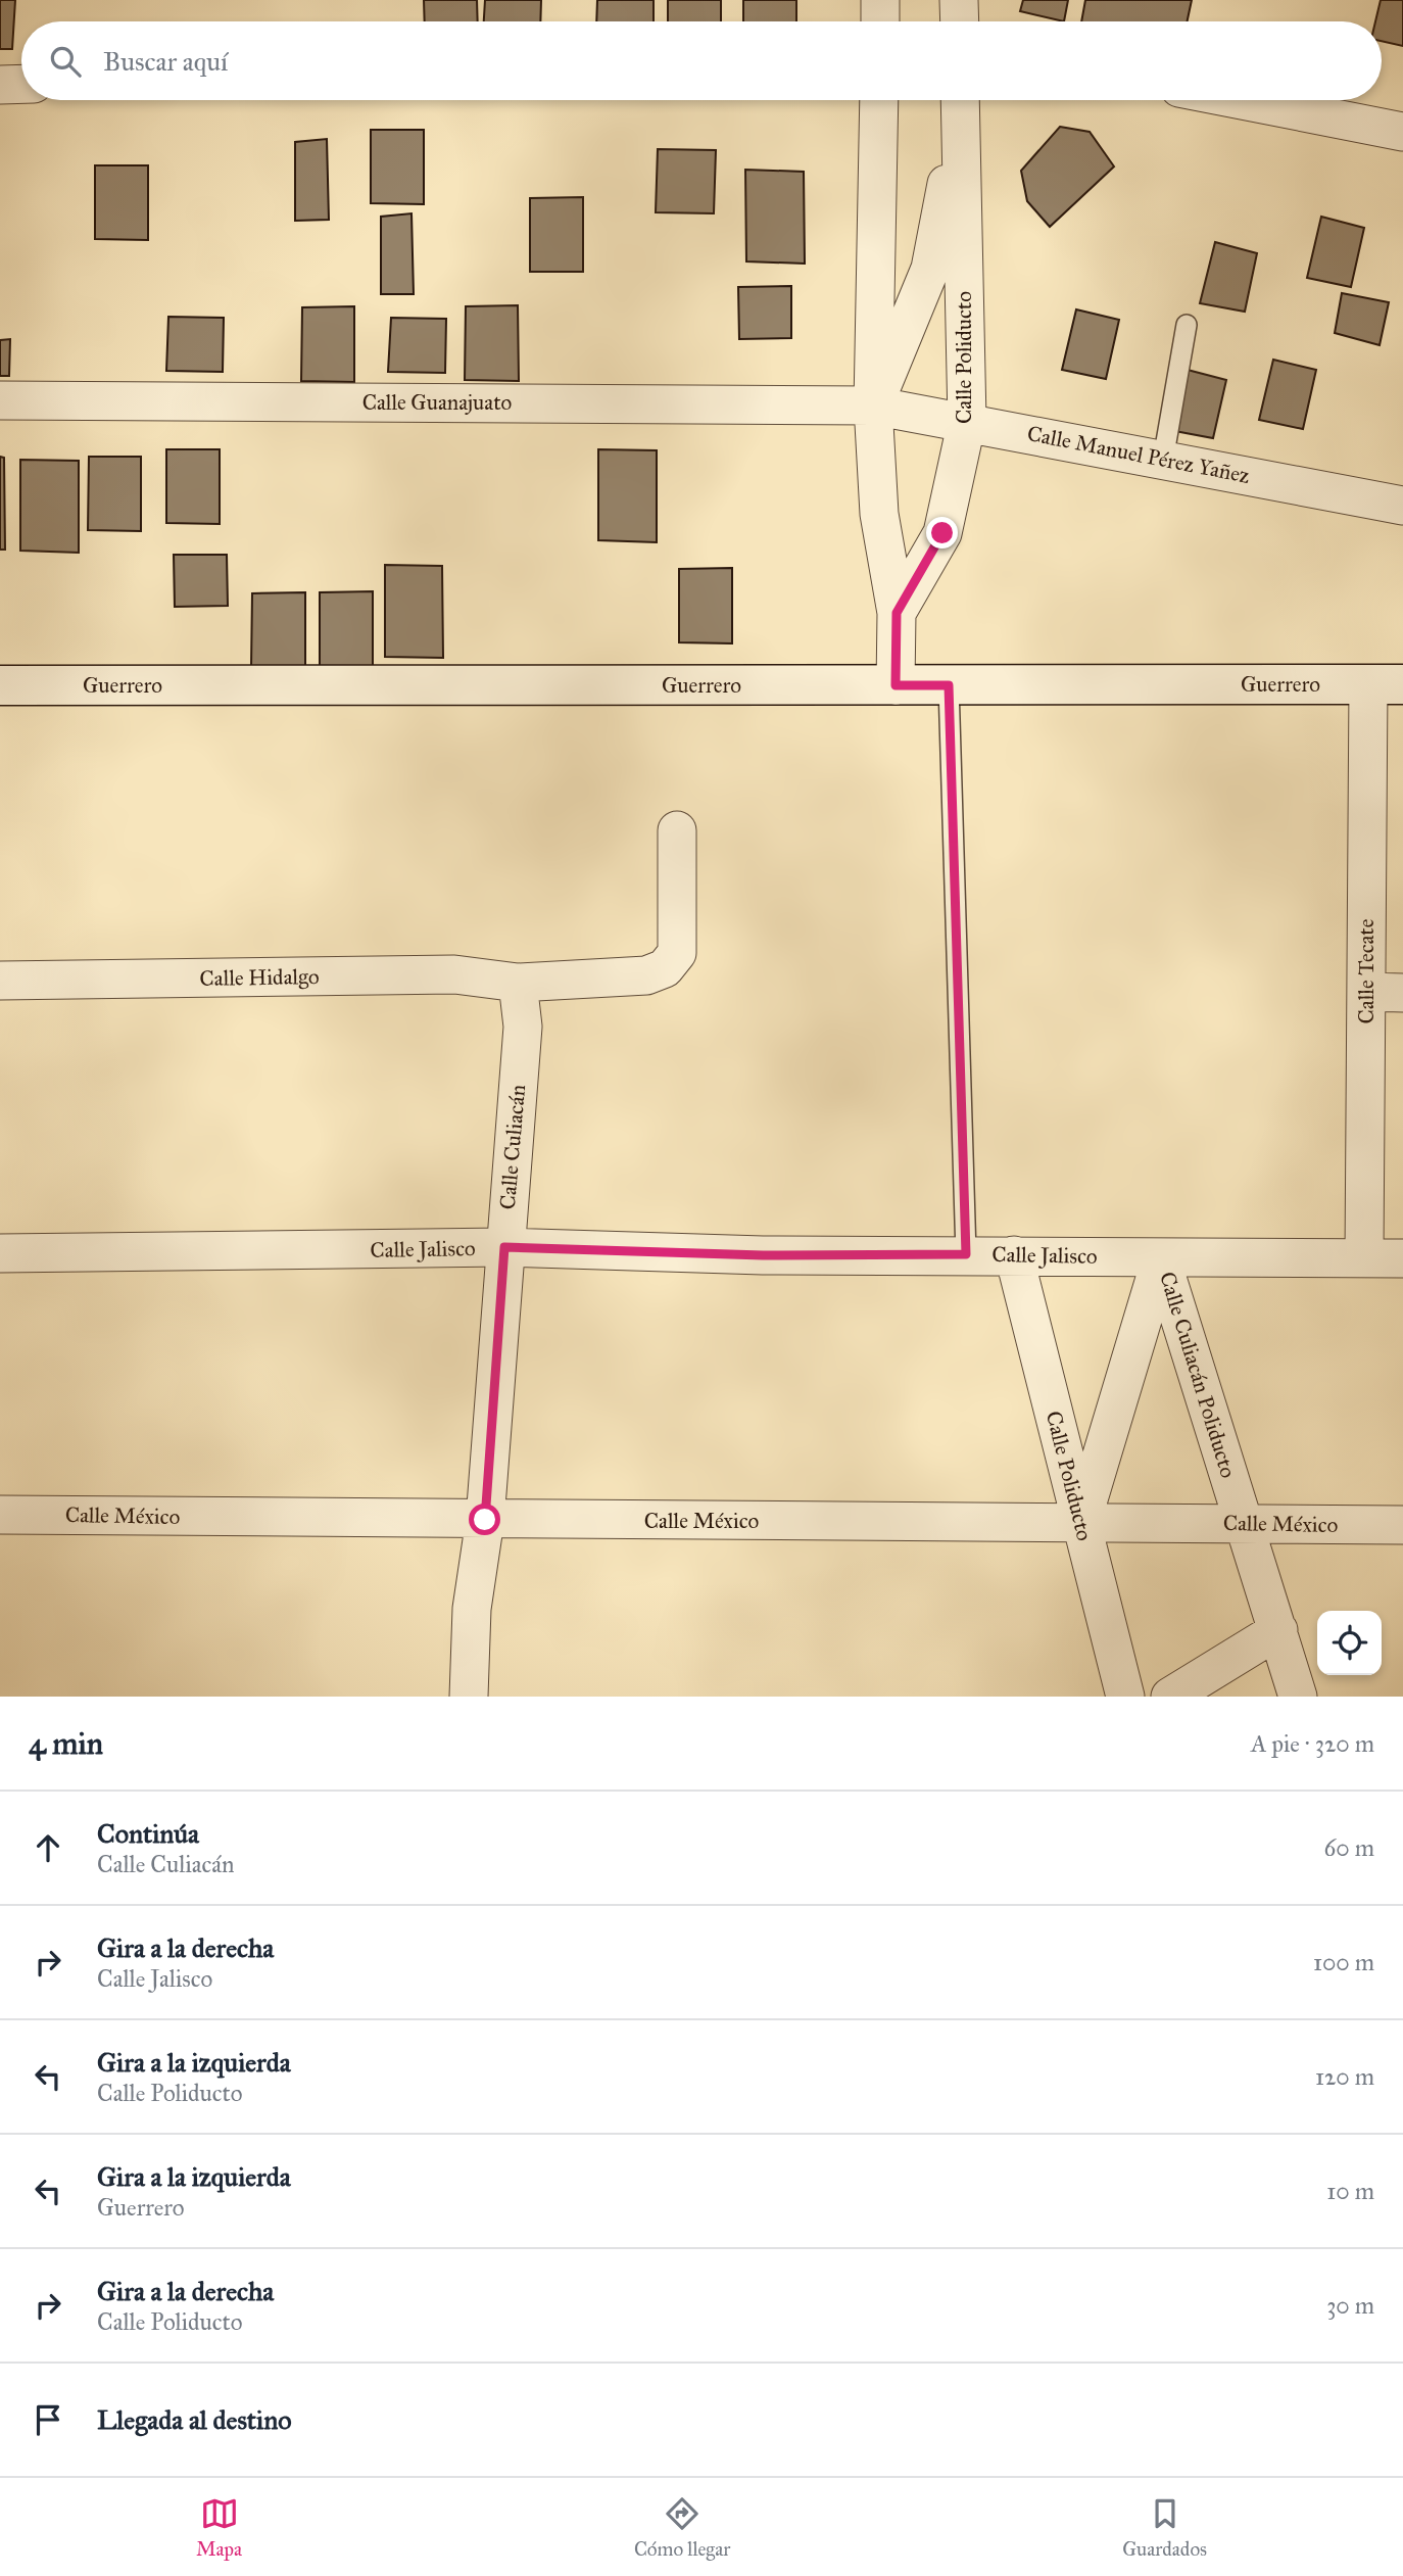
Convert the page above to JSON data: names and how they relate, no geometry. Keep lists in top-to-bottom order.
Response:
{
  "streets": {
    "main road": ["Guerrero"],
    "street": [
      "Calle Poliducto",
      "Calle Guanajuato",
      "Calle Manuel Pérez Yañez",
      "Calle Tecate",
      "Calle Hidalgo",
      "Calle Culiacán",
      "Calle Jalisco",
      "Calle Culiacán Poliducto",
      "Calle México"
    ]
  },
  "crossings": [
    ["Calle Poliducto", "Calle Guanajuato"],
    ["Calle Poliducto", "Calle Manuel Pérez Yañez"],
    ["Calle Poliducto", "Guerrero"],
    ["Calle Poliducto", "Calle Jalisco"],
    ["Calle Poliducto", "Calle México"],
    ["Calle Guanajuato", "Calle Manuel Pérez Yañez"],
    ["Guerrero", "Calle Tecate"],
    ["Calle Tecate", "Calle Jalisco"],
    ["Calle Hidalgo", "Calle Culiacán"],
    ["Calle Culiacán", "Calle Jalisco"],
    ["Calle Culiacán", "Calle México"],
    ["Calle Jalisco", "Calle Culiacán Poliducto"],
    ["Calle Culiacán Poliducto", "Calle México"]
  ],
  "page": {
    "search": "Buscar aquí",
    "heading": ["4 min", "A pie · 320 m"],
    "list": [
      ["Continúa", "Calle Culiacán", "60 m"],
      ["Gira a la derecha", "Calle Jalisco", "100 m"],
      ["Gira a la izquierda", "Calle Poliducto", "120 m"],
      ["Gira a la izquierda", "Guerrero", "10 m"],
      ["Gira a la derecha", "Calle Poliducto", "30 m"],
      "Llegada al destino"
    ],
    "nav": ["Mapa", "Cómo llegar", "Guardados"]
  }
}
